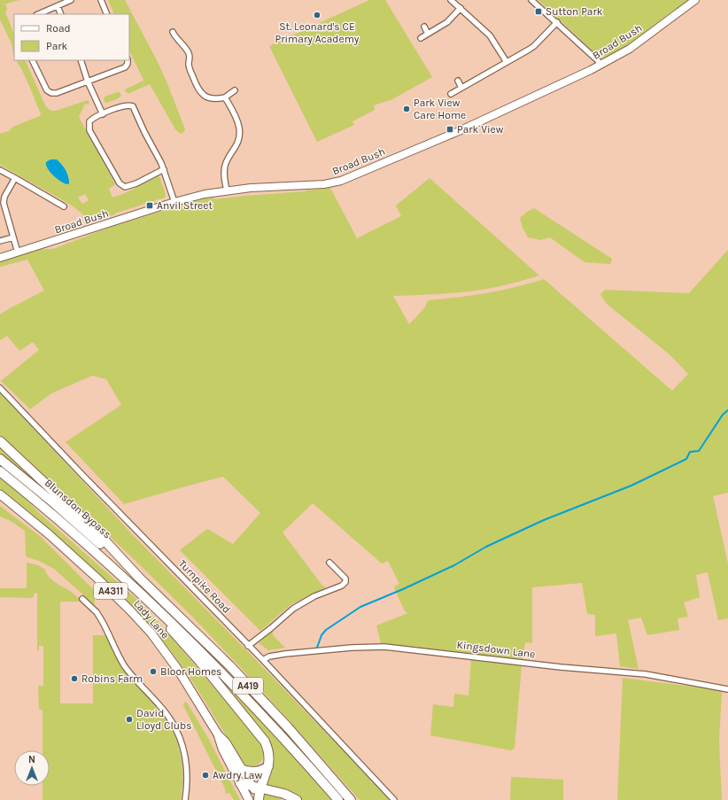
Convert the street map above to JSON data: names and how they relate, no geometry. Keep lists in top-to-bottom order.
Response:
{
  "streets": {
    "highway": ["Blunsdon Bypass", "A419"],
    "main road": ["Broad Bush", "A4311", "Lady Lane"],
    "street": ["Turnpike Road", "Kingsdown Lane"]
  },
  "crossings": [
    ["Blunsdon Bypass", "A419"],
    ["Turnpike Road", "Kingsdown Lane"],
    ["A4311", "Lady Lane"]
  ],
  "places": {
    "transit": ["Sutton Park", "Park View", "Anvil Street"],
    "other": [
      "St. Leonard's CE Primary Academy",
      "Park View Care Home",
      "Bloor Homes",
      "Robins Farm",
      "David Lloyd Clubs",
      "Awdry Law"
    ]
  },
  "legend": ["Road", "Park"],
  "north": "top"
}
